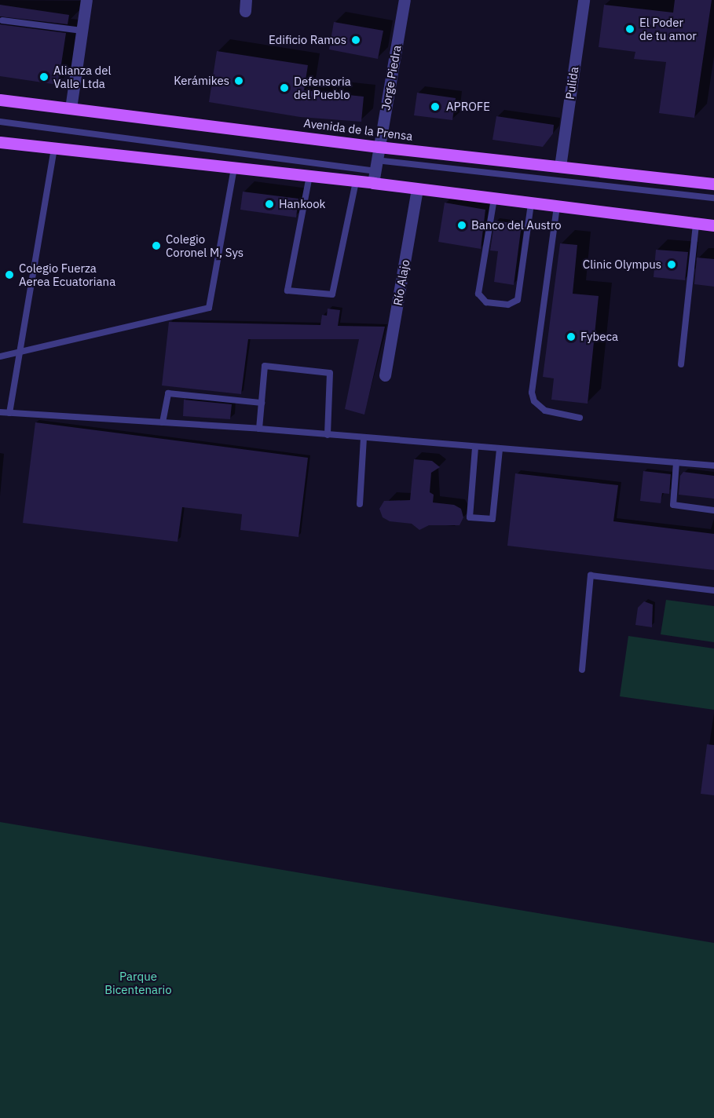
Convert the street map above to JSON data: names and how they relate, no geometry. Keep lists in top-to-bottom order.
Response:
{
  "streets": {
    "main road": ["Avenida de la Prensa"],
    "street": ["Jorge Piedra", "Pulida", "Río Alajo"]
  },
  "crossings": [
    ["Jorge Piedra", "Avenida de la Prensa"],
    ["Pulida", "Avenida de la Prensa"]
  ],
  "parks": ["Parque Bicentenario"],
  "places": [
    "El Poder de tu amor",
    "Edificio Ramos",
    "Alianza del Valle Ltda",
    "Kerámikes",
    "Defensoria del Pueblo",
    "APROFE",
    "Hankook",
    "Banco del Austro",
    "Colegio Coronel M, Sys",
    "Clinic Olympus",
    "Colegio Fuerza Aerea Ecuatoriana",
    "Fybeca"
  ]
}
